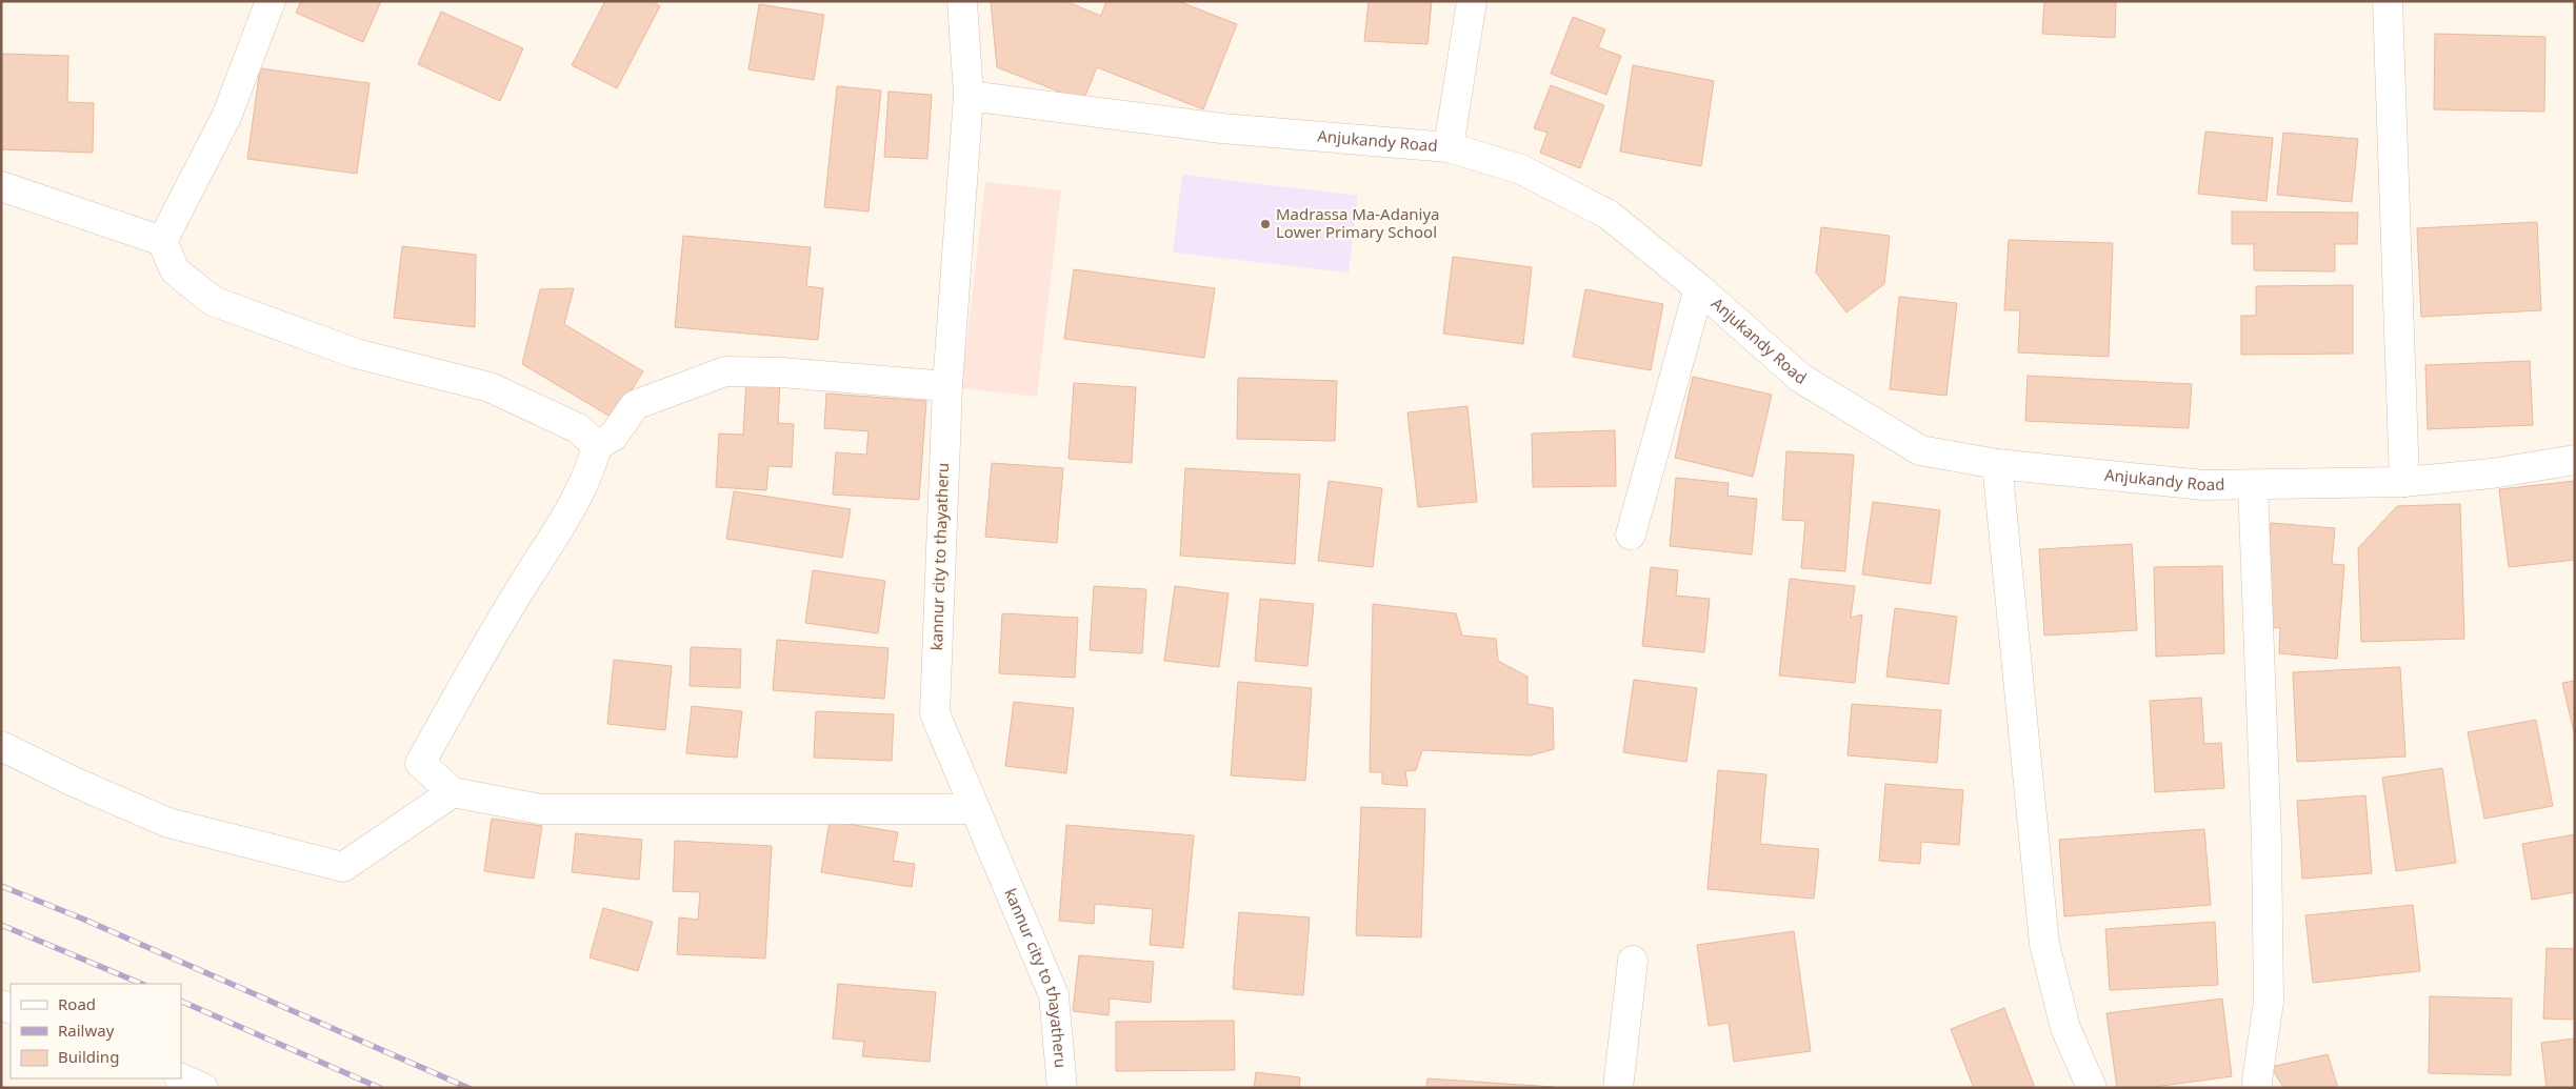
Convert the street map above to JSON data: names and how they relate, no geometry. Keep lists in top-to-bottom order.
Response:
{
  "streets": {
    "street": ["Anjukandy Road", "kannur city to thayatheru"]
  },
  "crossings": [
    ["Anjukandy Road", "kannur city to thayatheru"]
  ],
  "places": ["Madrassa Ma-Adaniya Lower Primary School"],
  "legend": ["Road", "Railway", "Building"]
}
